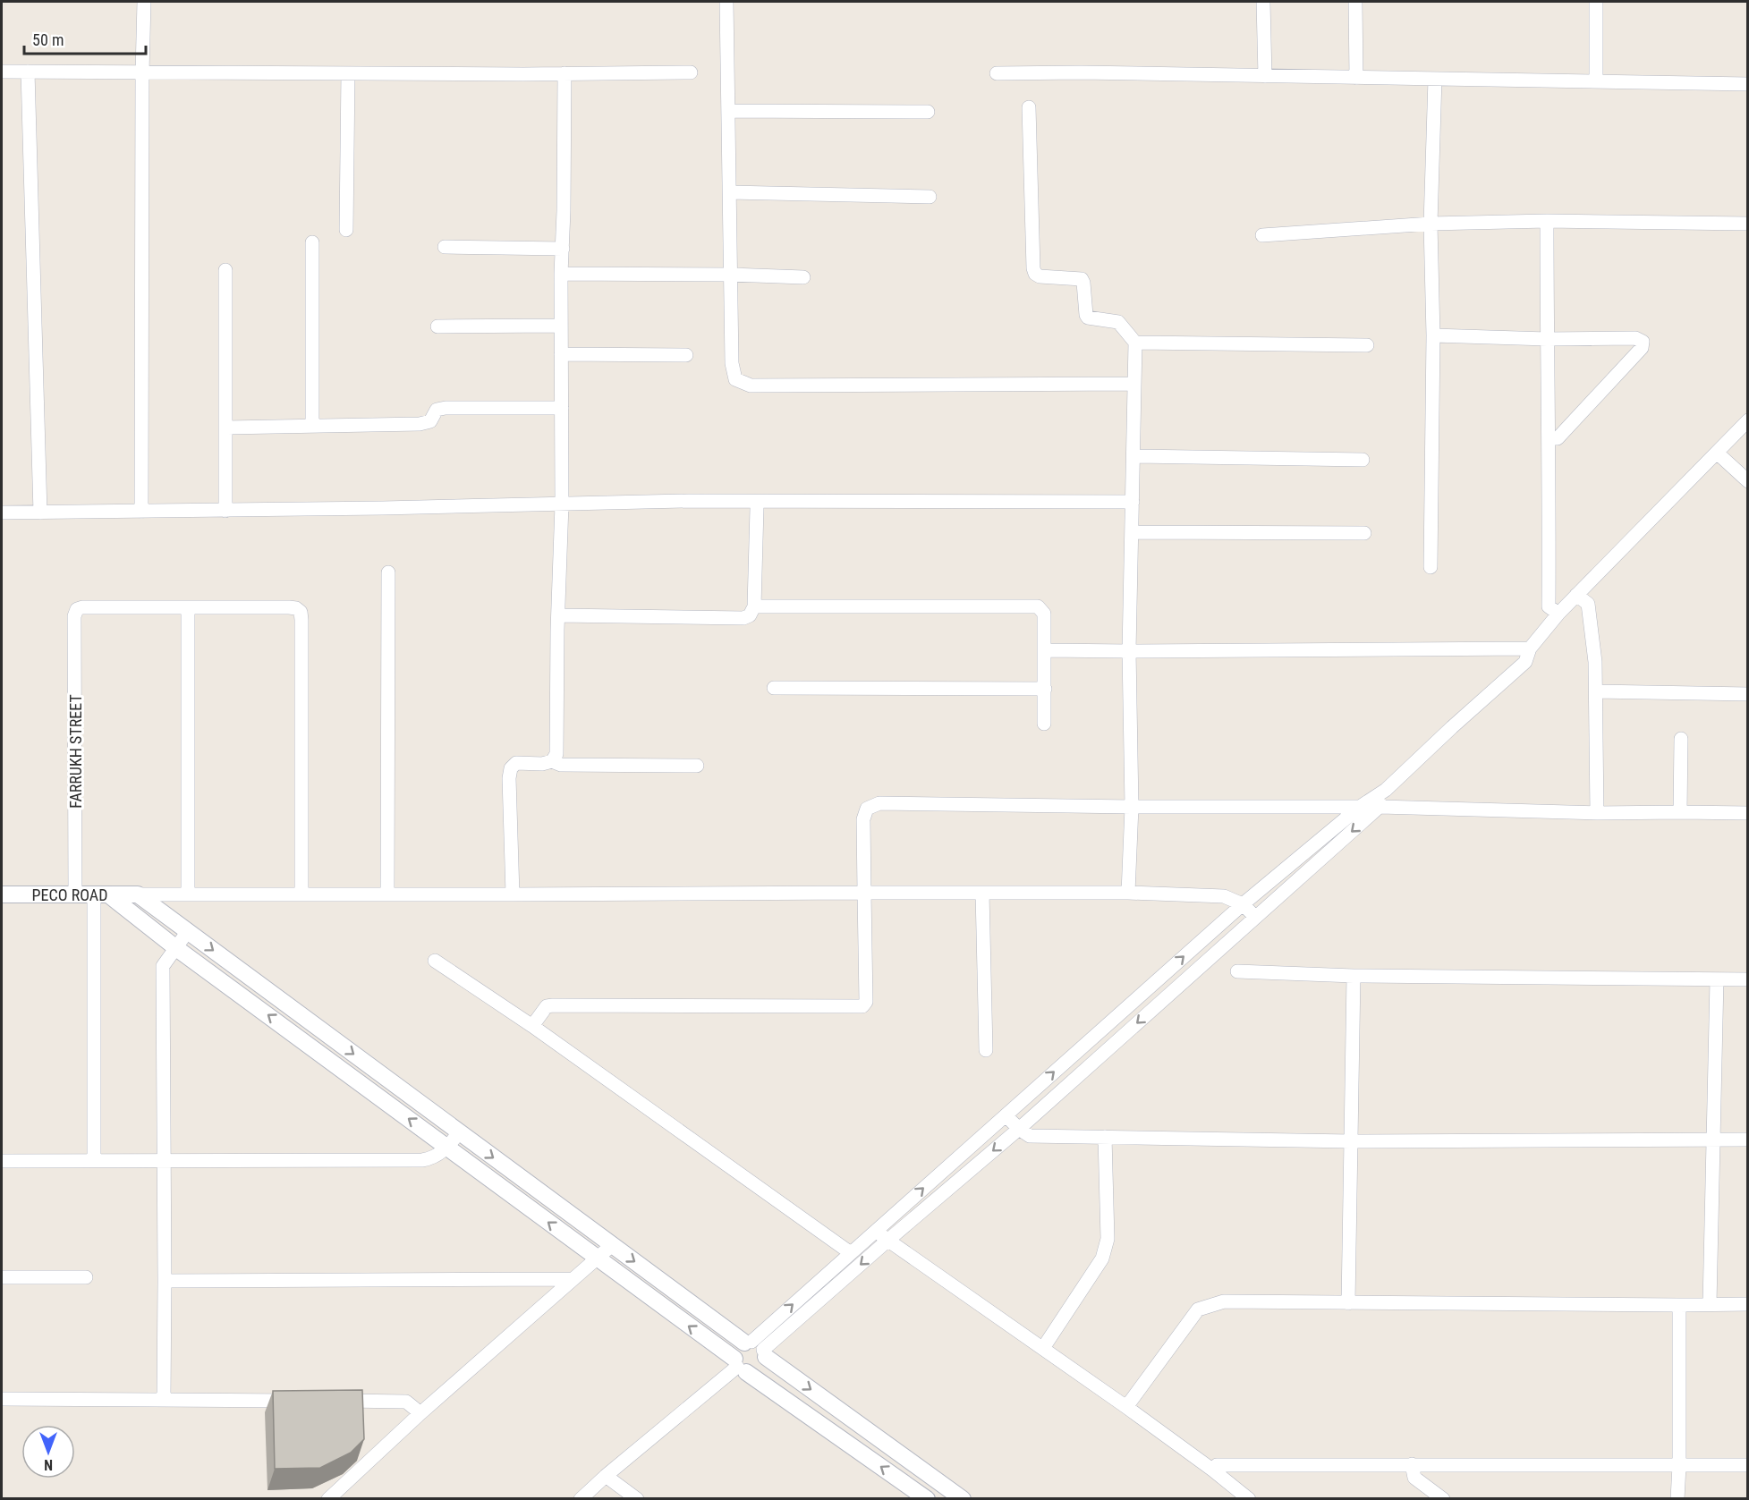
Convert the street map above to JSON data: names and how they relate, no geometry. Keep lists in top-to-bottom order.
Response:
{
  "streets": {
    "street": ["FARRUKH STREET", "PECO ROAD"]
  },
  "crossings": [
    ["FARRUKH STREET", "PECO ROAD"]
  ],
  "scale_bar": "50 m",
  "north": "bottom"
}
